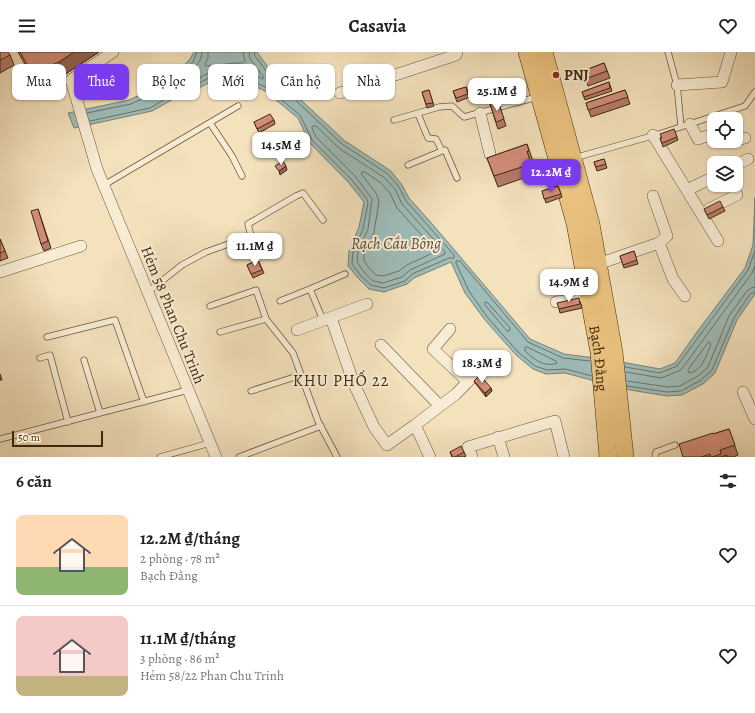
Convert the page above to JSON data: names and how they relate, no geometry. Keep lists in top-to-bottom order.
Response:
{
  "streets": {
    "main road": ["Bạch Đằng"],
    "street": ["Hẻm 58 Phan Chu Trinh"]
  },
  "districts": ["KHU PHỐ 22"],
  "water": ["Rạch Cầu Bông"],
  "places": ["PNJ"],
  "scale_bar": "50 m",
  "page": {
    "header": "Casavia",
    "chip": [
      "Mua",
      "Thuê",
      "Bộ lọc",
      "Mới",
      "Căn hộ",
      "Nhà"
    ],
    "price": [
      "25.1M ₫",
      "14.5M ₫",
      "12.2M ₫",
      "11.1M ₫",
      "14.9M ₫",
      "18.3M ₫"
    ],
    "scale": "50 m",
    "heading": "6 căn",
    "list": [
      {
        "name": "12.2M ₫/tháng",
        "note": "2 phòng · 78 m² · Bạch Đằng"
      },
      {
        "name": "11.1M ₫/tháng",
        "note": "3 phòng · 86 m² · Hẻm 58/22 Phan Chu Trinh"
      }
    ]
  }
}
